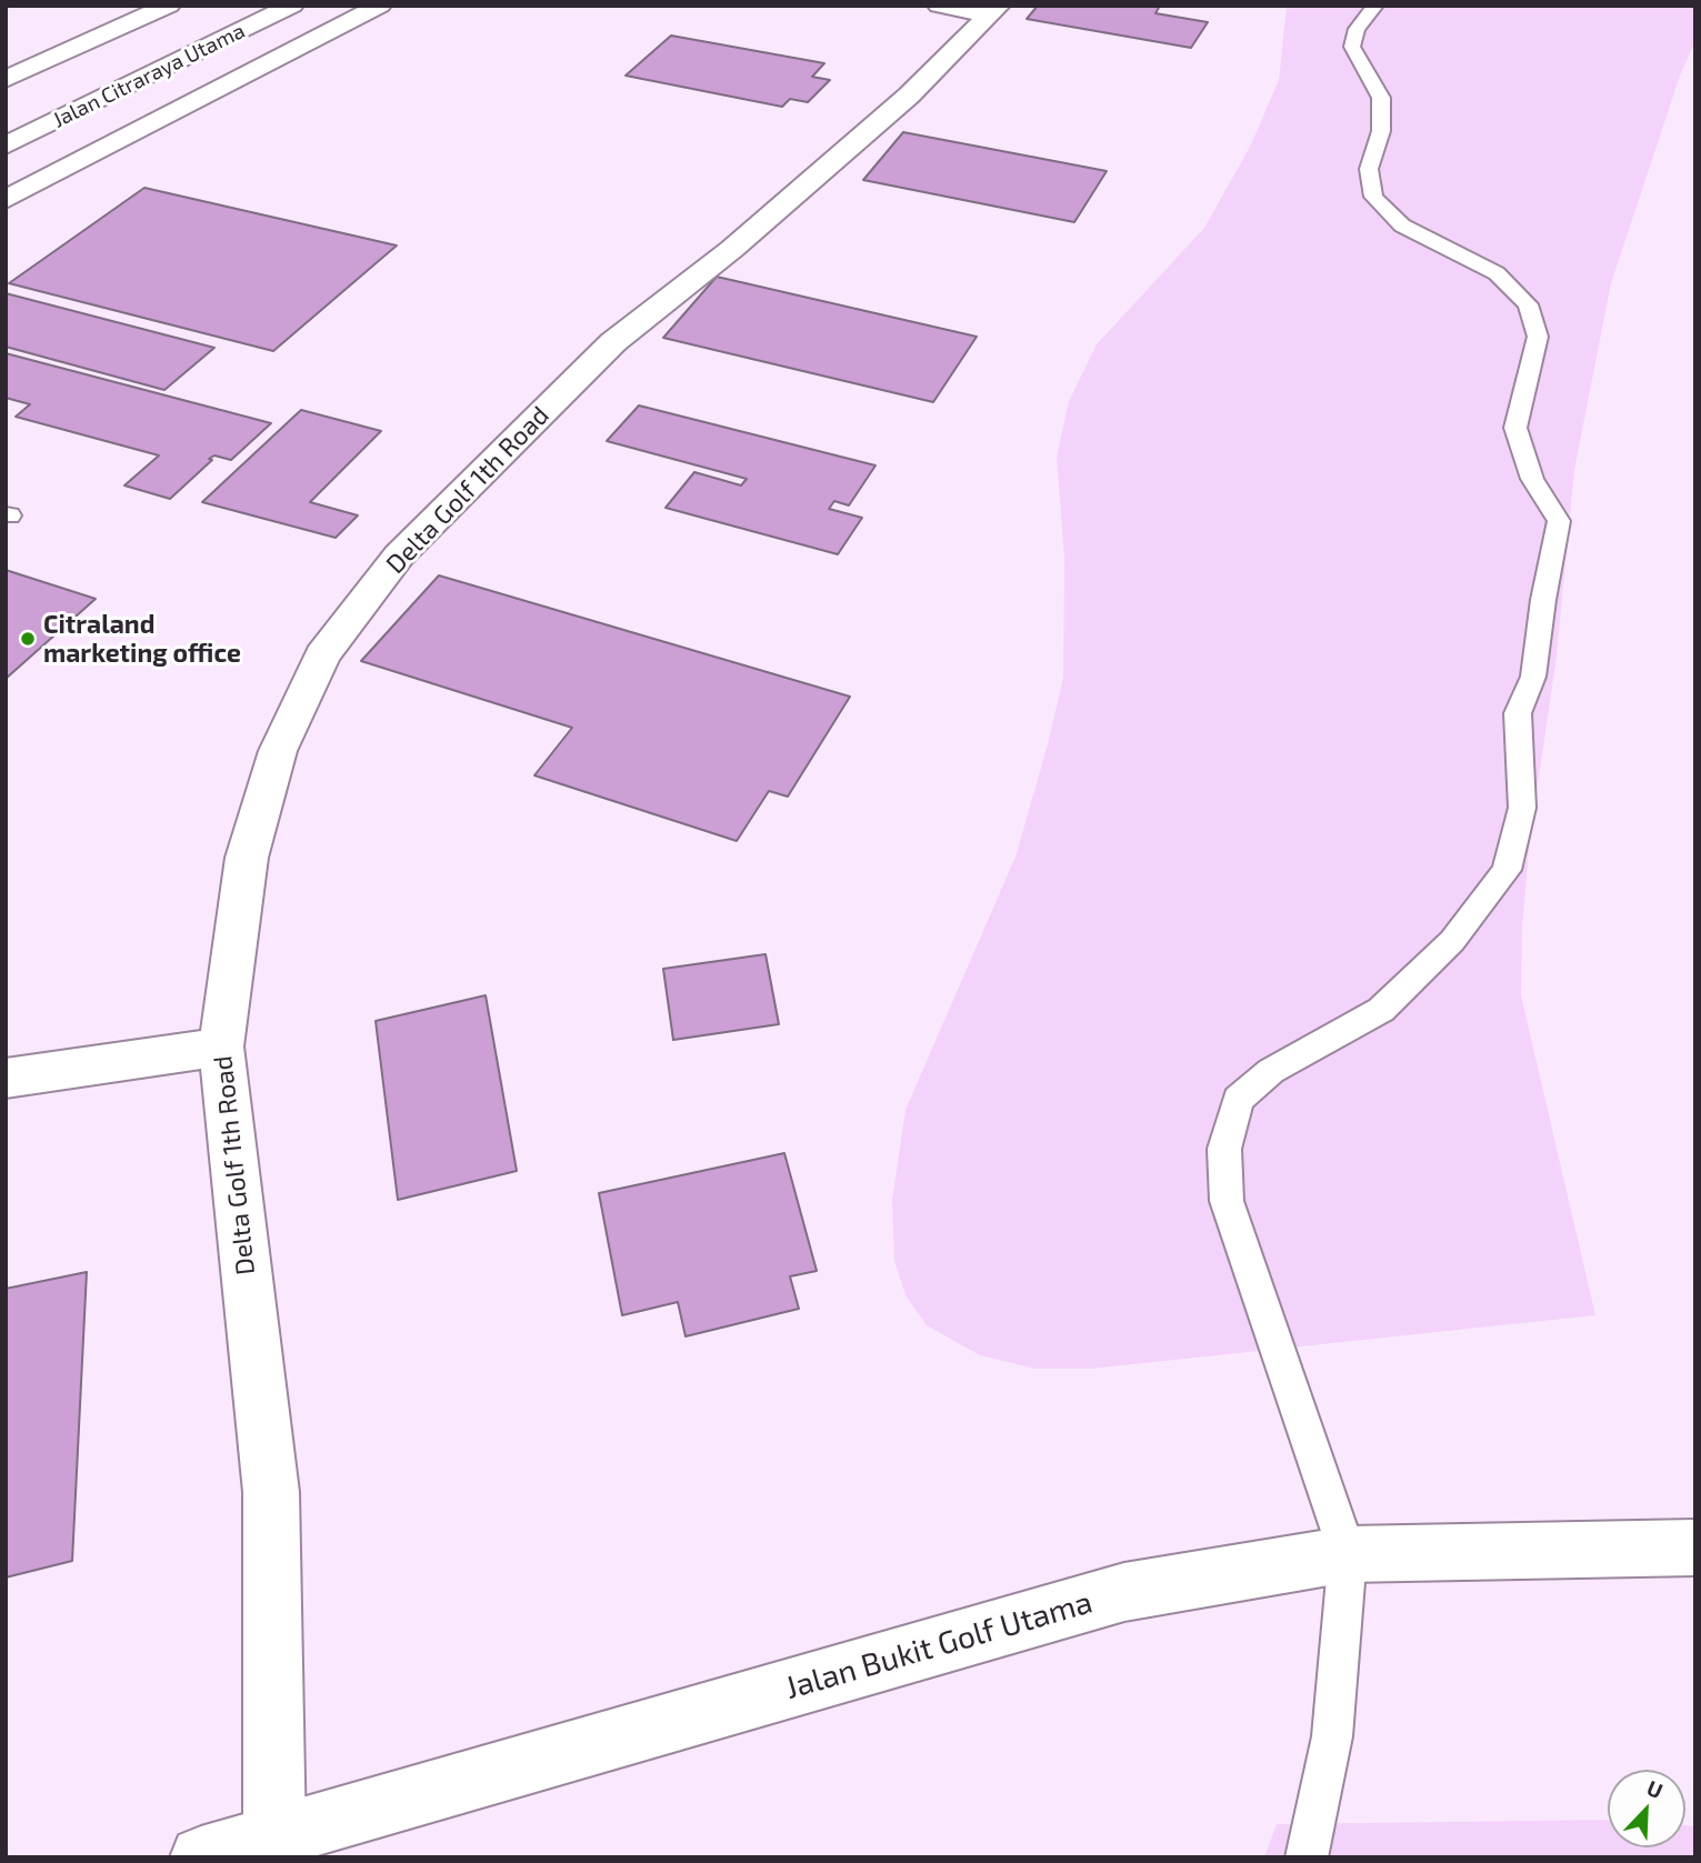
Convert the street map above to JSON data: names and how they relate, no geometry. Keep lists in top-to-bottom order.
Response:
{
  "streets": {
    "street": ["Jalan Citraraya Utama", "Delta Golf 1th Road", "Jalan Bukit Golf Utama"]
  },
  "crossings": [
    ["Delta Golf 1th Road", "Jalan Bukit Golf Utama"]
  ],
  "places": ["Citraland marketing office"],
  "north": "top right"
}
